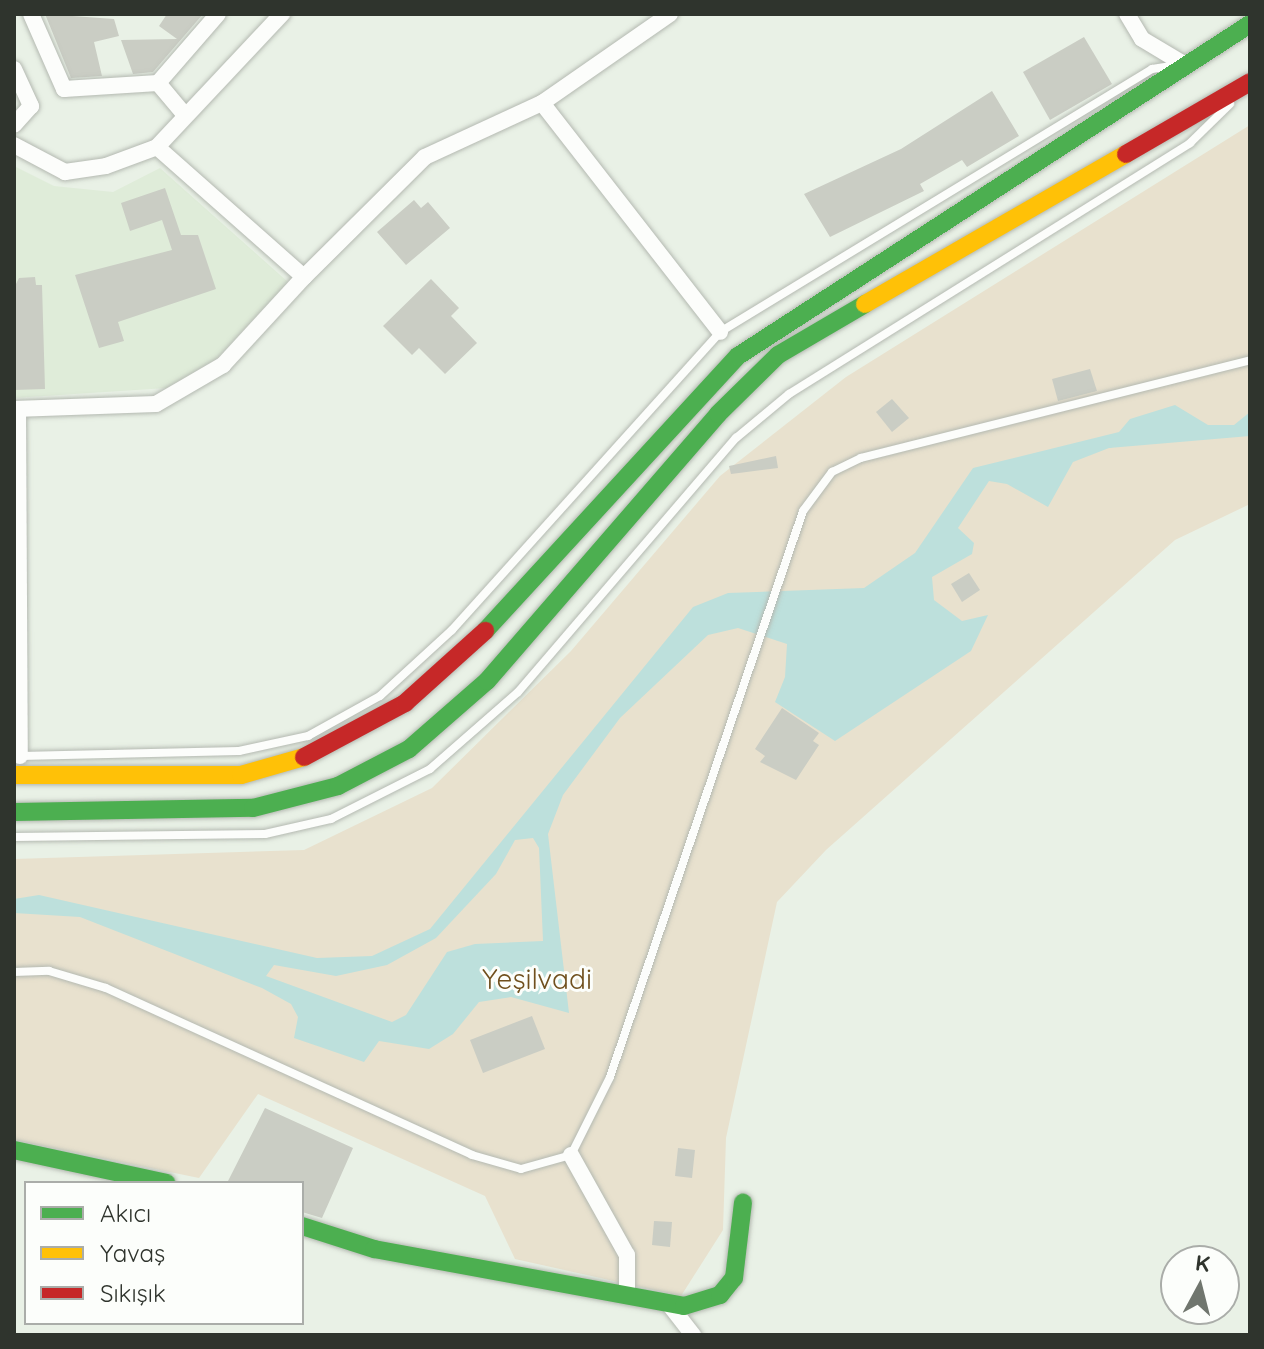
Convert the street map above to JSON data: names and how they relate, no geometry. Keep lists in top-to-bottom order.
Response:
{
  "parks": ["Yeşilvadi"],
  "legend": ["Akıcı", "Yavaş", "Sıkışık"],
  "north": "top"
}
